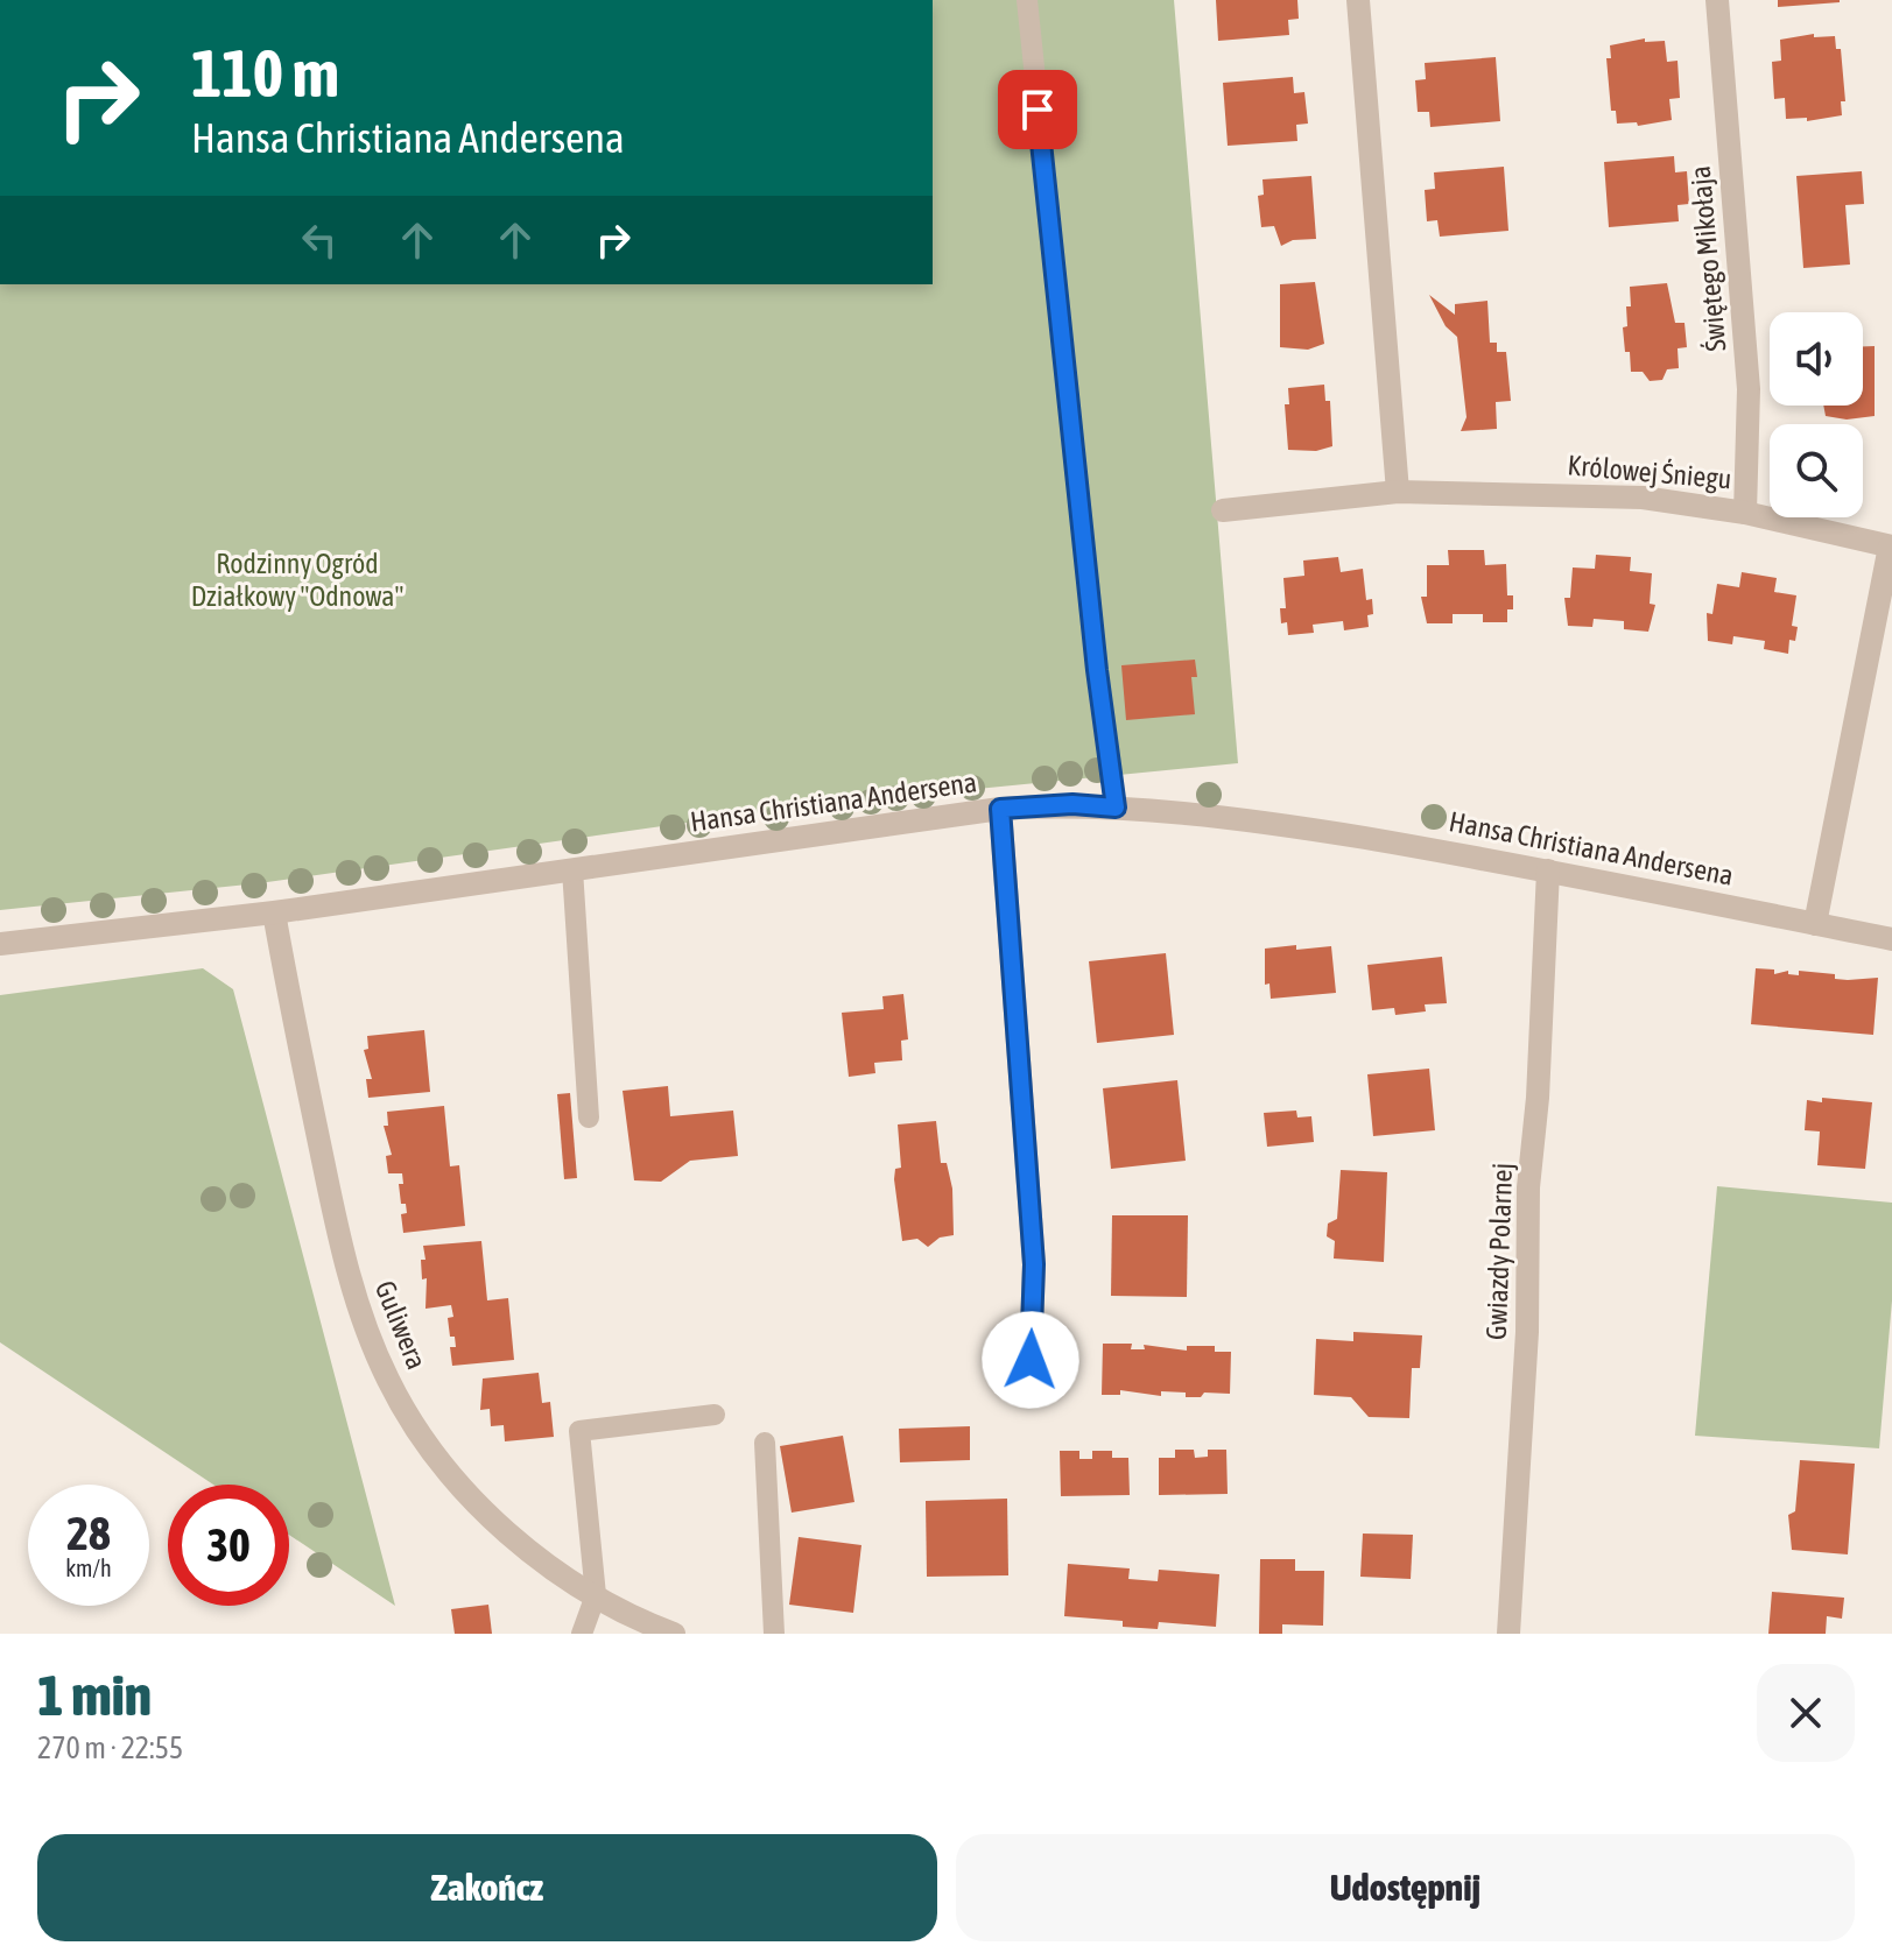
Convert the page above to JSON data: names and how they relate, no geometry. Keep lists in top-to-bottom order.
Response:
{
  "streets": {
    "street": [
      "Świętego Mikołaja",
      "Królowej Śniegu",
      "Hansa Christiana Andersena",
      "Gwiazdy Polarnej",
      "Guliwera"
    ]
  },
  "crossings": [
    ["Świętego Mikołaja", "Królowej Śniegu"],
    ["Królowej Śniegu", "Hansa Christiana Andersena"],
    ["Hansa Christiana Andersena", "Gwiazdy Polarnej"],
    ["Hansa Christiana Andersena", "Guliwera"]
  ],
  "parks": ["Rodzinny Ogród Działkowy \"Odnowa\""],
  "page": {
    "turn": ["110 m", "Hansa Christiana Andersena"],
    "speed": "28 km/h",
    "limit": "30",
    "heading": ["1 min", "270 m · 22:55"],
    "buttons": ["Zakończ", "Udostępnij"]
  }
}
